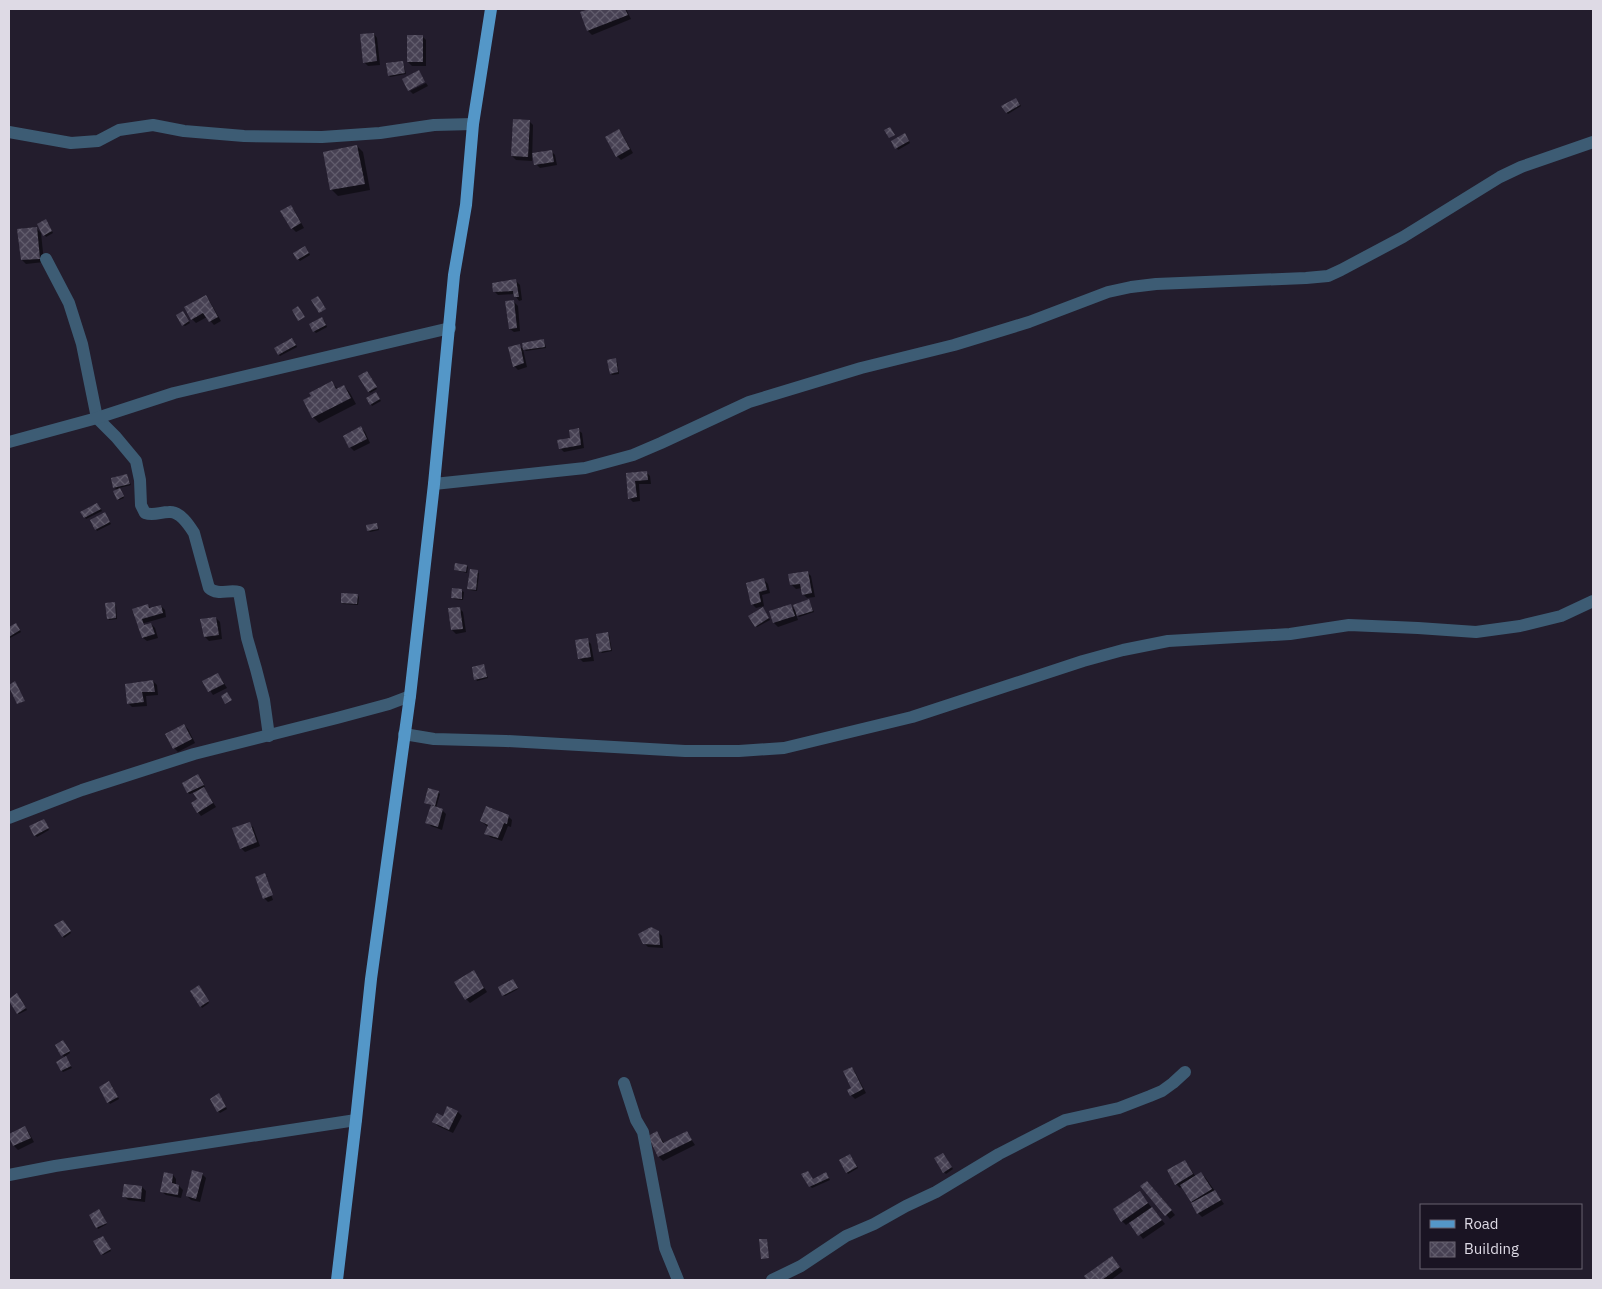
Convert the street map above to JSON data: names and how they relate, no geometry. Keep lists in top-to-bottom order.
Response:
{
  "legend": ["Road", "Building"]
}
